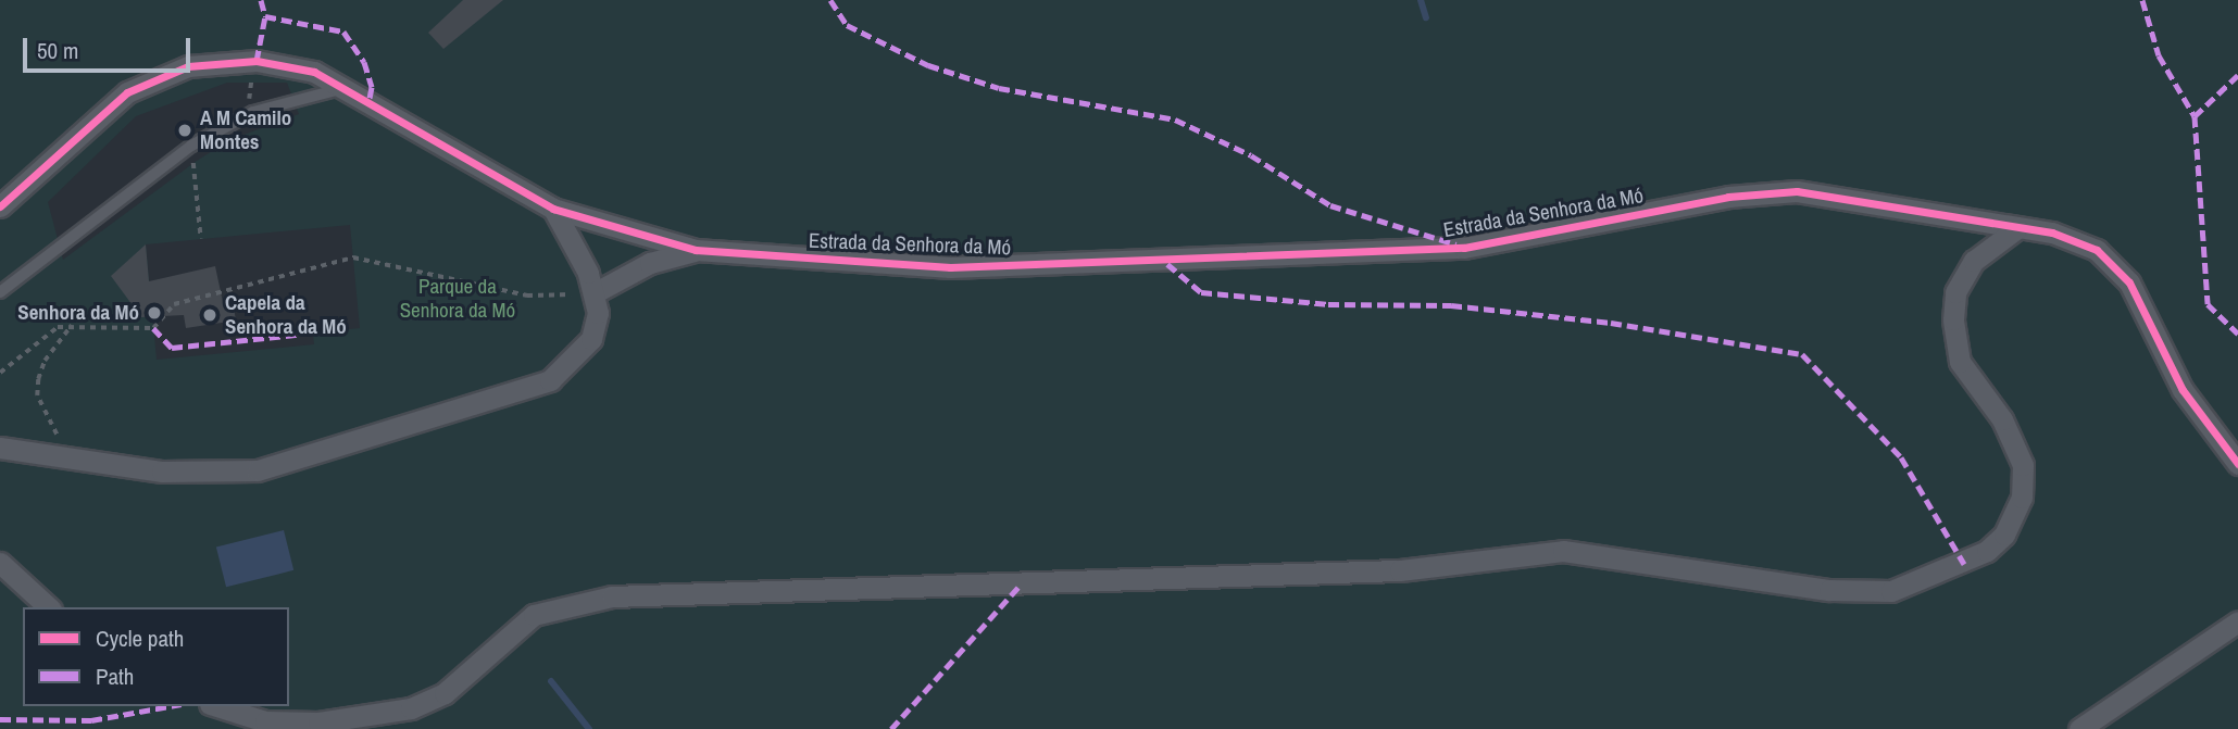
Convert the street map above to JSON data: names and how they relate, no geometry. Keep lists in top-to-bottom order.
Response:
{
  "streets": {
    "street": ["Estrada da Senhora da Mó"]
  },
  "parks": ["Parque da Senhora da Mó"],
  "places": ["A M Camilo Montes", "Senhora da Mó", "Capela da Senhora da Mó"],
  "legend": ["Cycle path", "Path"],
  "scale_bar": "50 m"
}
